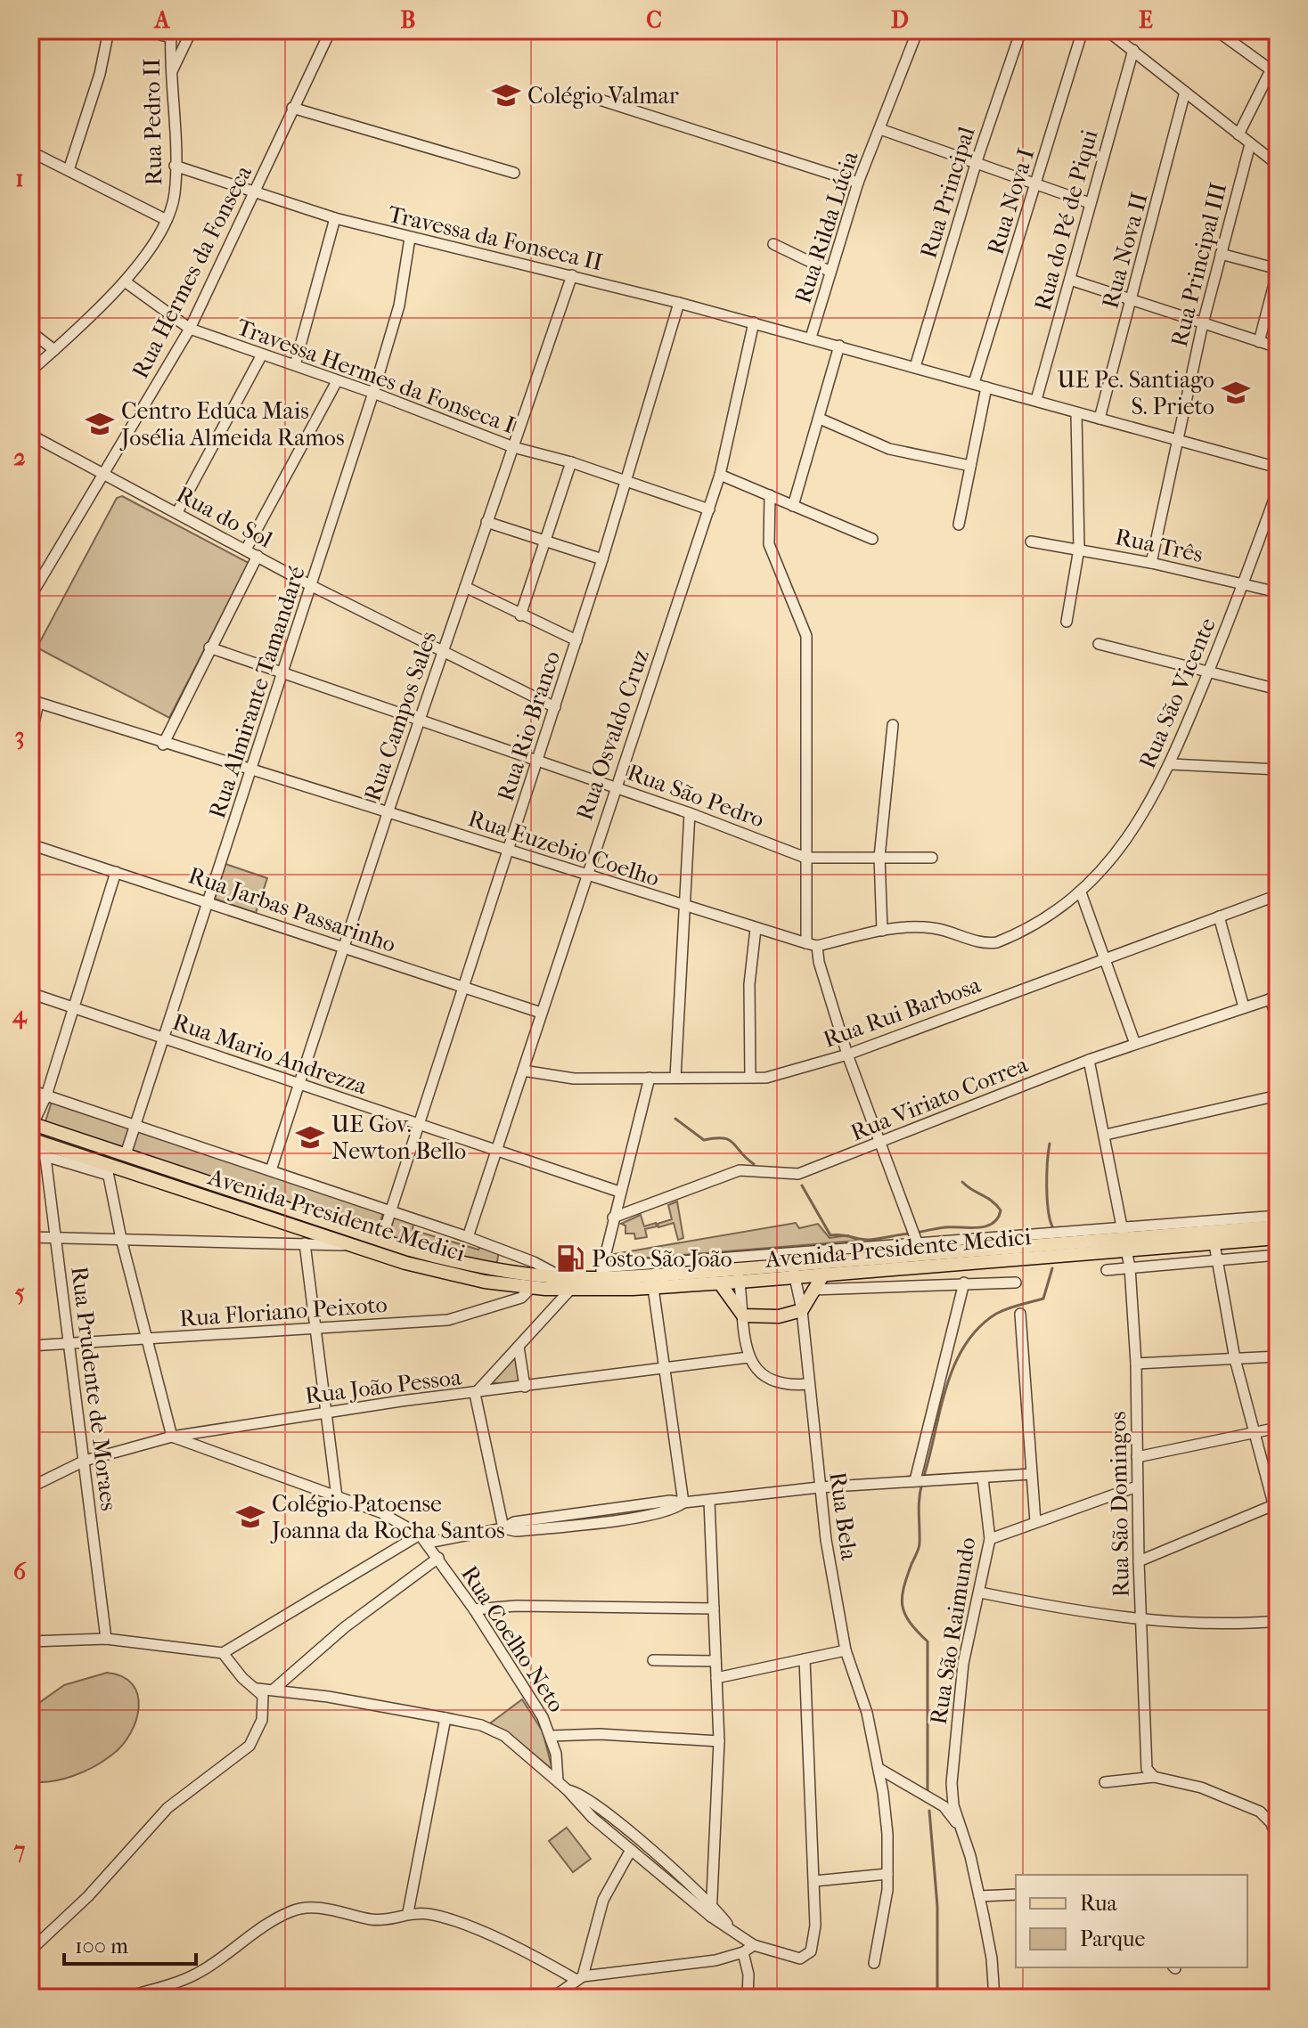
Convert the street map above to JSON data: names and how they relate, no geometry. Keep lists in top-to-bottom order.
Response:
{
  "streets": {
    "main road": ["Avenida Presidente Medici"],
    "street": [
      "Rua Pedro II",
      "Rua Principal",
      "Rua Nova I",
      "Rua do Pé de Piqui",
      "Rua Rilda Lúcia",
      "Travessa da Fonseca II",
      "Rua Nova II",
      "Rua Principal III",
      "Rua Hermes da Fonseca",
      "Travessa Hermes da Fonseca I",
      "Rua do Sol",
      "Rua Três",
      "Rua Almirante Tamandaré",
      "Rua São Vicente",
      "Rua Campos Sales",
      "Rua Rio Branco",
      "Rua Osvaldo Cruz",
      "Rua São Pedro",
      "Rua Euzebio Coelho",
      "Rua Jarbas Passarinho",
      "Rua Rui Barbosa",
      "Rua Mario Andrezza",
      "Rua Viriato Correa",
      "Rua Floriano Peixoto",
      "Rua João Pessoa",
      "Rua Prudente de Moraes",
      "Rua São Domingos",
      "Rua Bela",
      "Rua São Raimundo",
      "Rua Coelho Neto"
    ]
  },
  "crossings": [
    ["Rua Pedro II", "Travessa da Fonseca II"],
    ["Rua Pedro II", "Travessa Hermes da Fonseca I"],
    ["Rua Principal", "Travessa da Fonseca II"],
    ["Rua Nova I", "Travessa da Fonseca II"],
    ["Rua do Pé de Piqui", "Travessa da Fonseca II"],
    ["Rua Rilda Lúcia", "Travessa da Fonseca II"],
    ["Travessa da Fonseca II", "Rua Nova II"],
    ["Travessa da Fonseca II", "Rua Principal III"],
    ["Travessa da Fonseca II", "Rua Hermes da Fonseca"],
    ["Travessa da Fonseca II", "Rua Almirante Tamandaré"],
    ["Travessa da Fonseca II", "Rua Campos Sales"],
    ["Travessa da Fonseca II", "Rua Rio Branco"],
    ["Travessa da Fonseca II", "Rua Osvaldo Cruz"],
    ["Rua Principal III", "Rua Três"],
    ["Rua Hermes da Fonseca", "Travessa Hermes da Fonseca I"],
    ["Rua Hermes da Fonseca", "Rua do Sol"],
    ["Travessa Hermes da Fonseca I", "Rua Almirante Tamandaré"],
    ["Travessa Hermes da Fonseca I", "Rua Campos Sales"],
    ["Travessa Hermes da Fonseca I", "Rua Rio Branco"],
    ["Travessa Hermes da Fonseca I", "Rua Osvaldo Cruz"],
    ["Rua do Sol", "Rua Almirante Tamandaré"],
    ["Rua do Sol", "Rua Campos Sales"],
    ["Rua do Sol", "Rua Rio Branco"],
    ["Rua Três", "Rua São Vicente"],
    ["Rua Almirante Tamandaré", "Rua São Pedro"],
    ["Rua Almirante Tamandaré", "Rua Euzebio Coelho"],
    ["Rua Almirante Tamandaré", "Rua Jarbas Passarinho"],
    ["Rua Almirante Tamandaré", "Rua Mario Andrezza"],
    ["Rua Almirante Tamandaré", "Avenida Presidente Medici"],
    ["Rua São Vicente", "Rua Euzebio Coelho"],
    ["Rua Campos Sales", "Rua São Pedro"],
    ["Rua Campos Sales", "Rua Euzebio Coelho"],
    ["Rua Campos Sales", "Rua Jarbas Passarinho"],
    ["Rua Campos Sales", "Rua Mario Andrezza"],
    ["Rua Campos Sales", "Avenida Presidente Medici"],
    ["Rua Rio Branco", "Rua São Pedro"],
    ["Rua Rio Branco", "Rua Euzebio Coelho"],
    ["Rua Rio Branco", "Rua Jarbas Passarinho"],
    ["Rua Rio Branco", "Rua Mario Andrezza"],
    ["Rua Rio Branco", "Avenida Presidente Medici"],
    ["Rua Osvaldo Cruz", "Rua São Pedro"],
    ["Rua Osvaldo Cruz", "Rua Euzebio Coelho"],
    ["Rua Osvaldo Cruz", "Rua Jarbas Passarinho"],
    ["Rua Osvaldo Cruz", "Rua Rui Barbosa"],
    ["Rua Osvaldo Cruz", "Rua Mario Andrezza"],
    ["Rua Osvaldo Cruz", "Avenida Presidente Medici"],
    ["Rua Viriato Correa", "Rua São Domingos"],
    ["Avenida Presidente Medici", "Rua Floriano Peixoto"],
    ["Avenida Presidente Medici", "Rua Prudente de Moraes"],
    ["Avenida Presidente Medici", "Rua São Domingos"],
    ["Avenida Presidente Medici", "Rua Bela"],
    ["Rua Floriano Peixoto", "Rua Prudente de Moraes"],
    ["Rua João Pessoa", "Rua Prudente de Moraes"],
    ["Rua João Pessoa", "Rua Coelho Neto"]
  ],
  "places": {
    "school or university": [
      "Colégio Valmar",
      "UE Pe. Santiago S. Prieto",
      "Centro Educa Mais Josélia Almeida Ramos",
      "UE Gov. Newton Bello",
      "Colégio Patoense Joanna da Rocha Santos"
    ],
    "fuel station": ["Posto São João"]
  },
  "legend": ["Rua", "Parque"],
  "scale_bar": "100 m",
  "grid": {
    "columns": [
      "A",
      "B",
      "C",
      "D",
      "E"
    ],
    "rows": [
      "1",
      "2",
      "3",
      "4",
      "5",
      "6",
      "7"
    ]
  }
}
